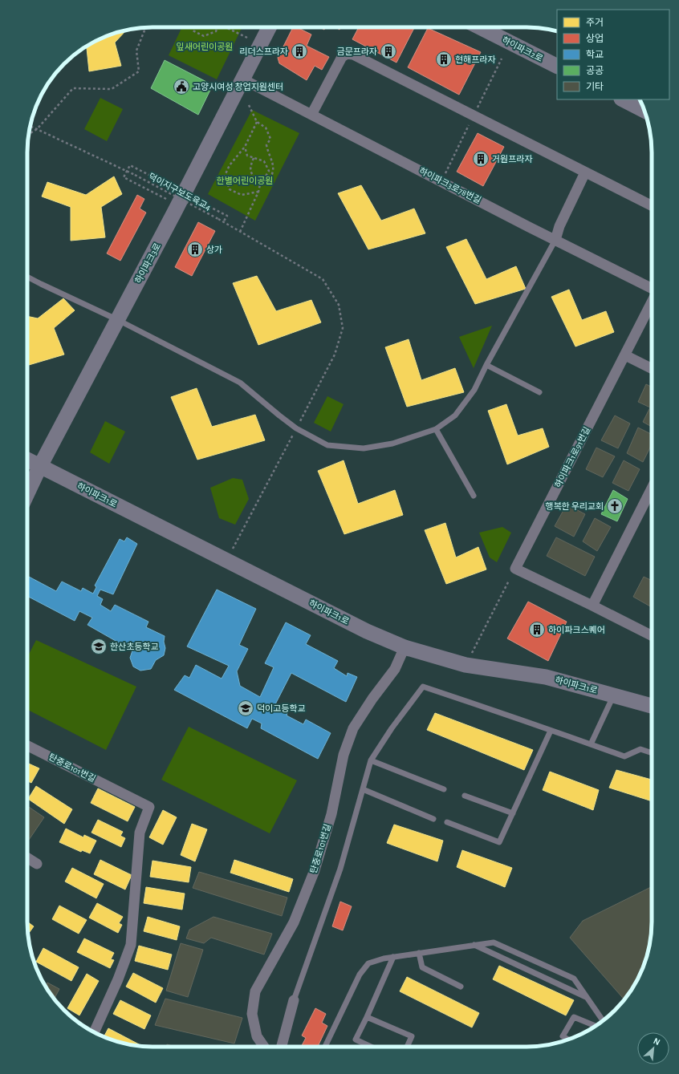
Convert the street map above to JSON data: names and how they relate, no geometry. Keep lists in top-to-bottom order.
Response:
{
  "streets": {
    "street": [
      "하이파크2로",
      "하이파크3로78번길",
      "하이파크3로",
      "하이파크1로91번길",
      "하이파크1로",
      "탄중로101번길"
    ],
    "path": ["덕이지구보도육교4"]
  },
  "crossings": [
    ["하이파크3로78번길", "하이파크3로"],
    ["하이파크3로", "하이파크1로"],
    ["하이파크1로", "탄중로101번길"]
  ],
  "parks": ["잎새어린이공원", "한별어린이공원"],
  "places": {
    "building": [
      "리더스프라자",
      "금문프라자",
      "현해프라자",
      "거원프라자",
      "상가",
      "하이파크스퀘어"
    ],
    "public building": ["고양시여성 창업지원센터"],
    "church": ["행복한 우리교회"],
    "school or university": ["한산초등학교", "덕이고등학교"]
  },
  "legend": [
    "주거",
    "상업",
    "학교",
    "공공",
    "기타"
  ],
  "north": "top right"
}
